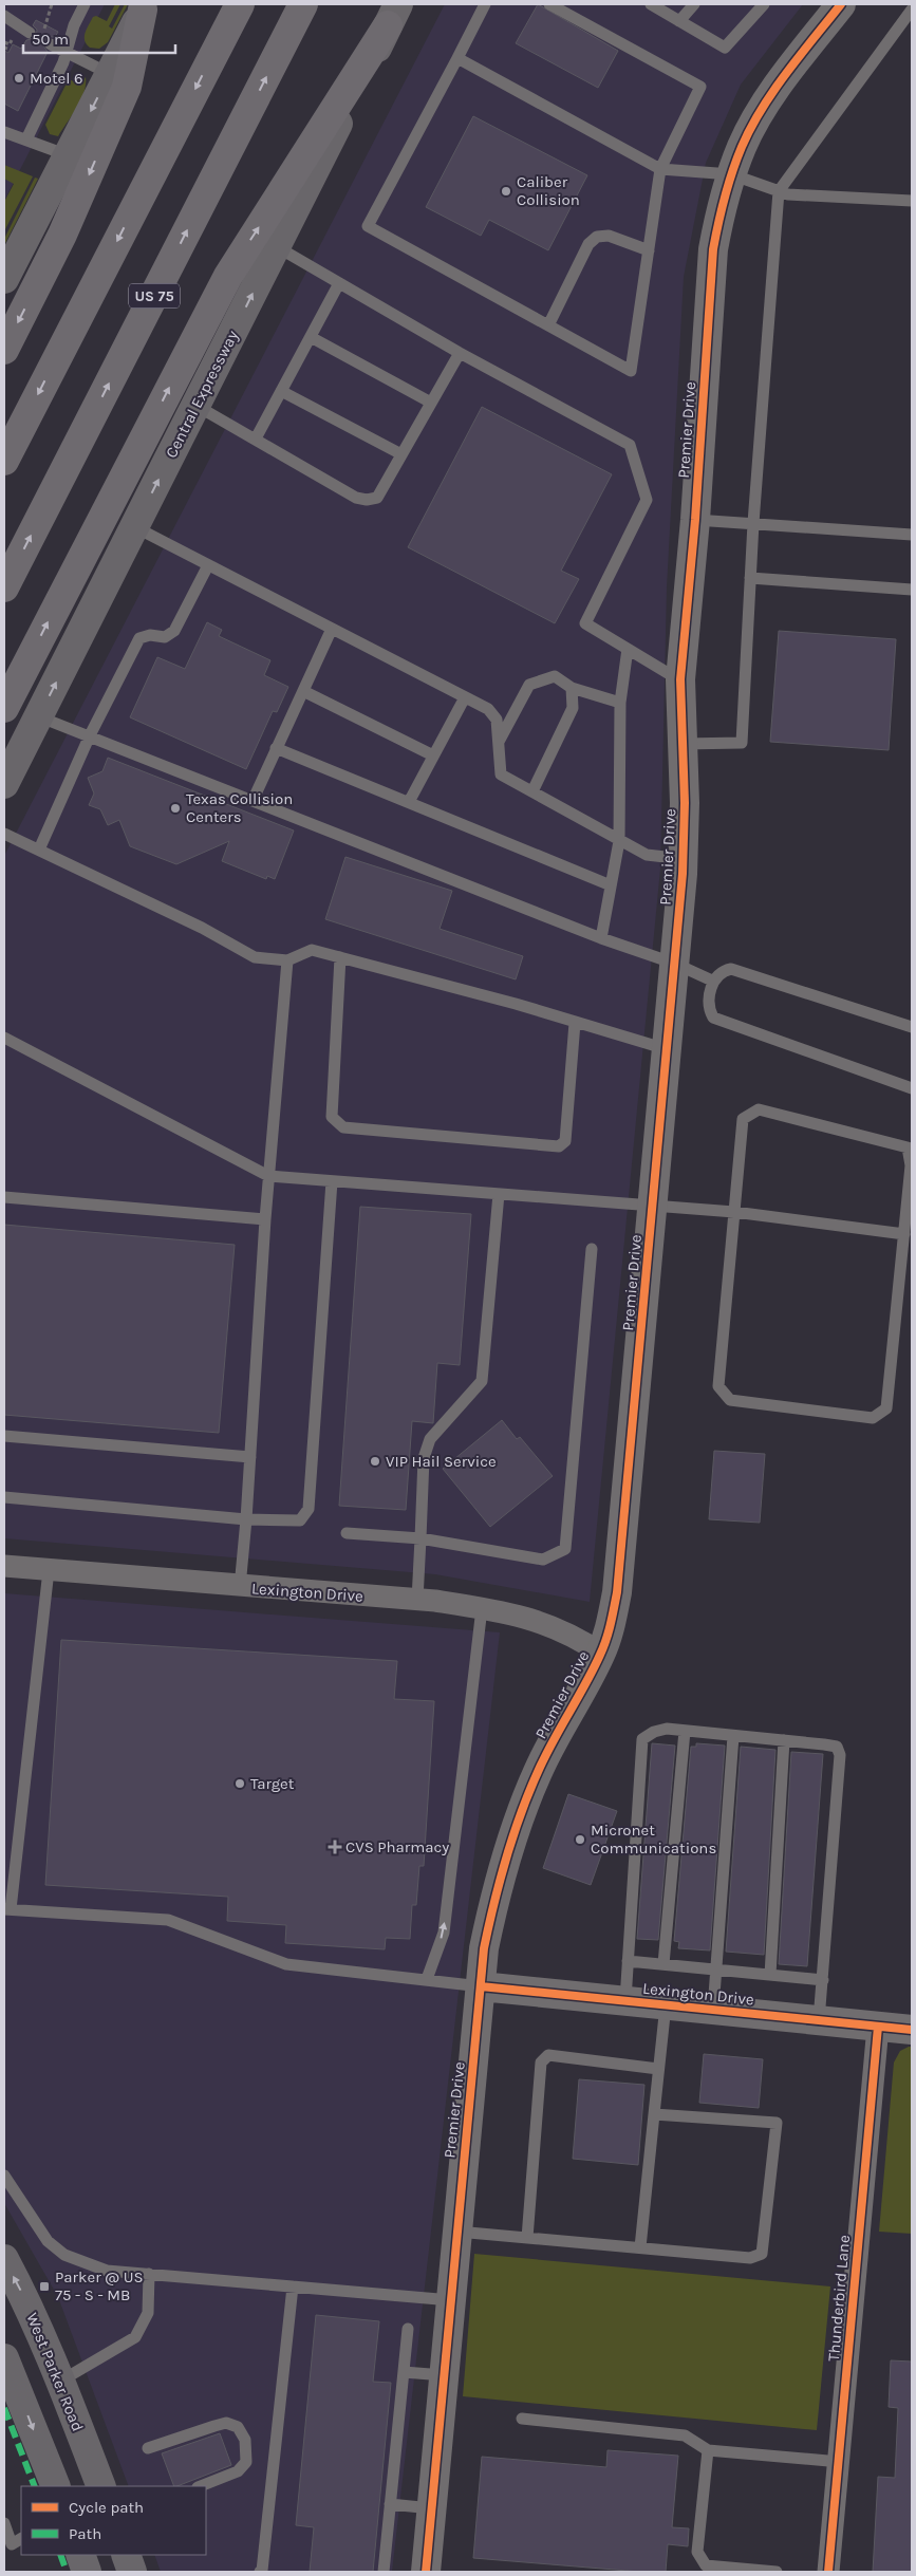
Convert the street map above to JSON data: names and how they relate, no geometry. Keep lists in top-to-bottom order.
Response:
{
  "streets": {
    "highway": ["US 75"],
    "main road": ["Central Expressway", "West Parker Road"],
    "street": ["Premier Drive", "Lexington Drive", "Thunderbird Lane"]
  },
  "crossings": [
    ["Premier Drive", "Lexington Drive"],
    ["Lexington Drive", "Thunderbird Lane"]
  ],
  "one_way": ["Central Expressway"],
  "places": {
    "other": [
      "Motel 6",
      "Caliber Collision",
      "Texas Collision Centers",
      "VIP Hail Service",
      "Target",
      "Micronet Communications"
    ],
    "health": ["CVS Pharmacy"],
    "transit": ["Parker @ US 75 - S - MB"]
  },
  "legend": ["Cycle path", "Path"],
  "scale_bar": "50 m"
}
